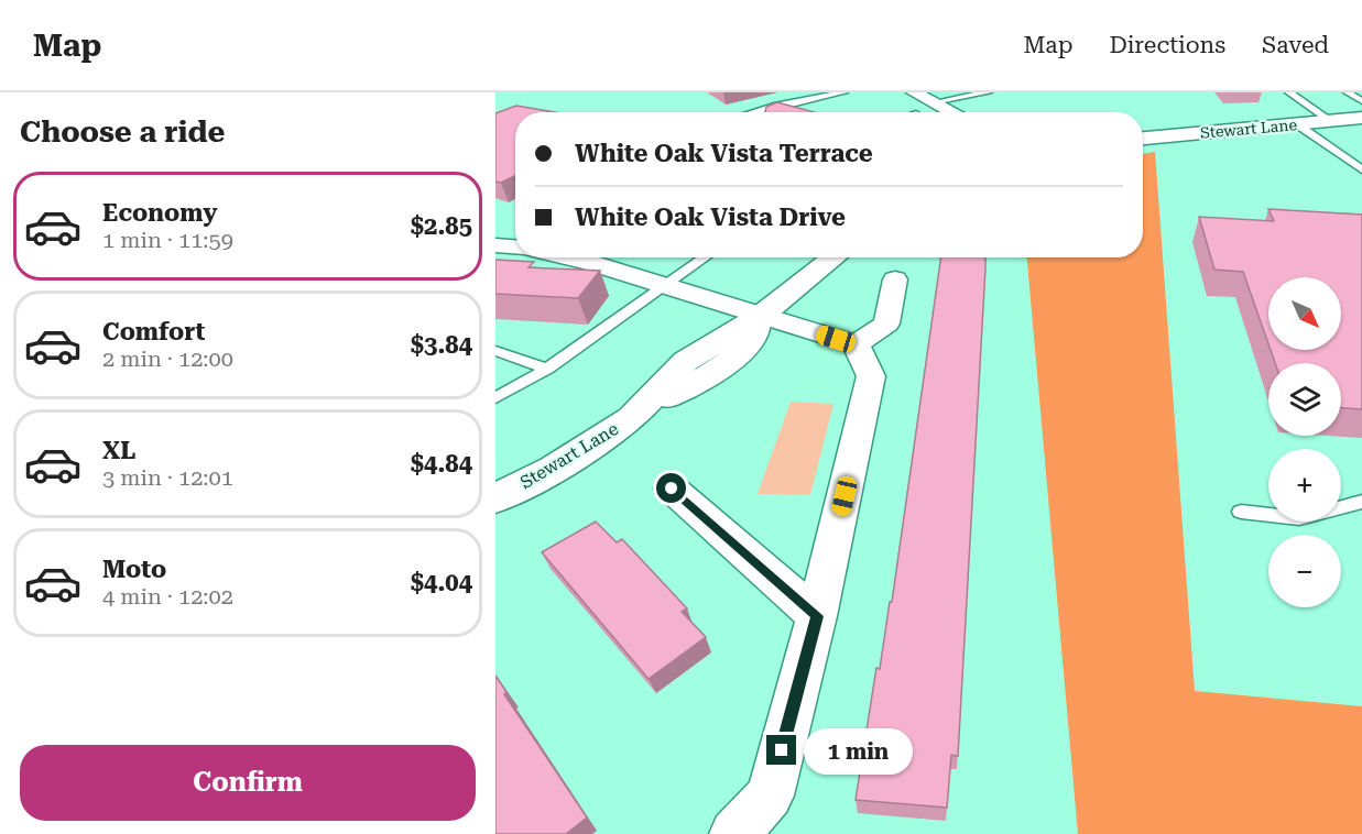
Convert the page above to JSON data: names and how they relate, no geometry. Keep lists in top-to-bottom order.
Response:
{
  "streets": {
    "street": ["Stewart Lane"]
  },
  "north": "bottom right",
  "page": {
    "header": "Map",
    "nav": ["Map", "Directions", "Saved"],
    "heading": "Choose a ride",
    "banner": ["White Oak Vista Terrace", "White Oak Vista Drive"],
    "list": [
      {
        "name": "Economy",
        "note": "1 min · 11:59",
        "value": "$2.85"
      },
      {
        "name": "Comfort",
        "note": "2 min · 12:00",
        "value": "$3.84"
      },
      {
        "name": "XL",
        "note": "3 min · 12:01",
        "value": "$4.84"
      },
      {
        "name": "Moto",
        "note": "4 min · 12:02",
        "value": "$4.04"
      }
    ],
    "map_buttons": ["+", "−"],
    "bubble": "1 min",
    "buttons": "Confirm"
  }
}
